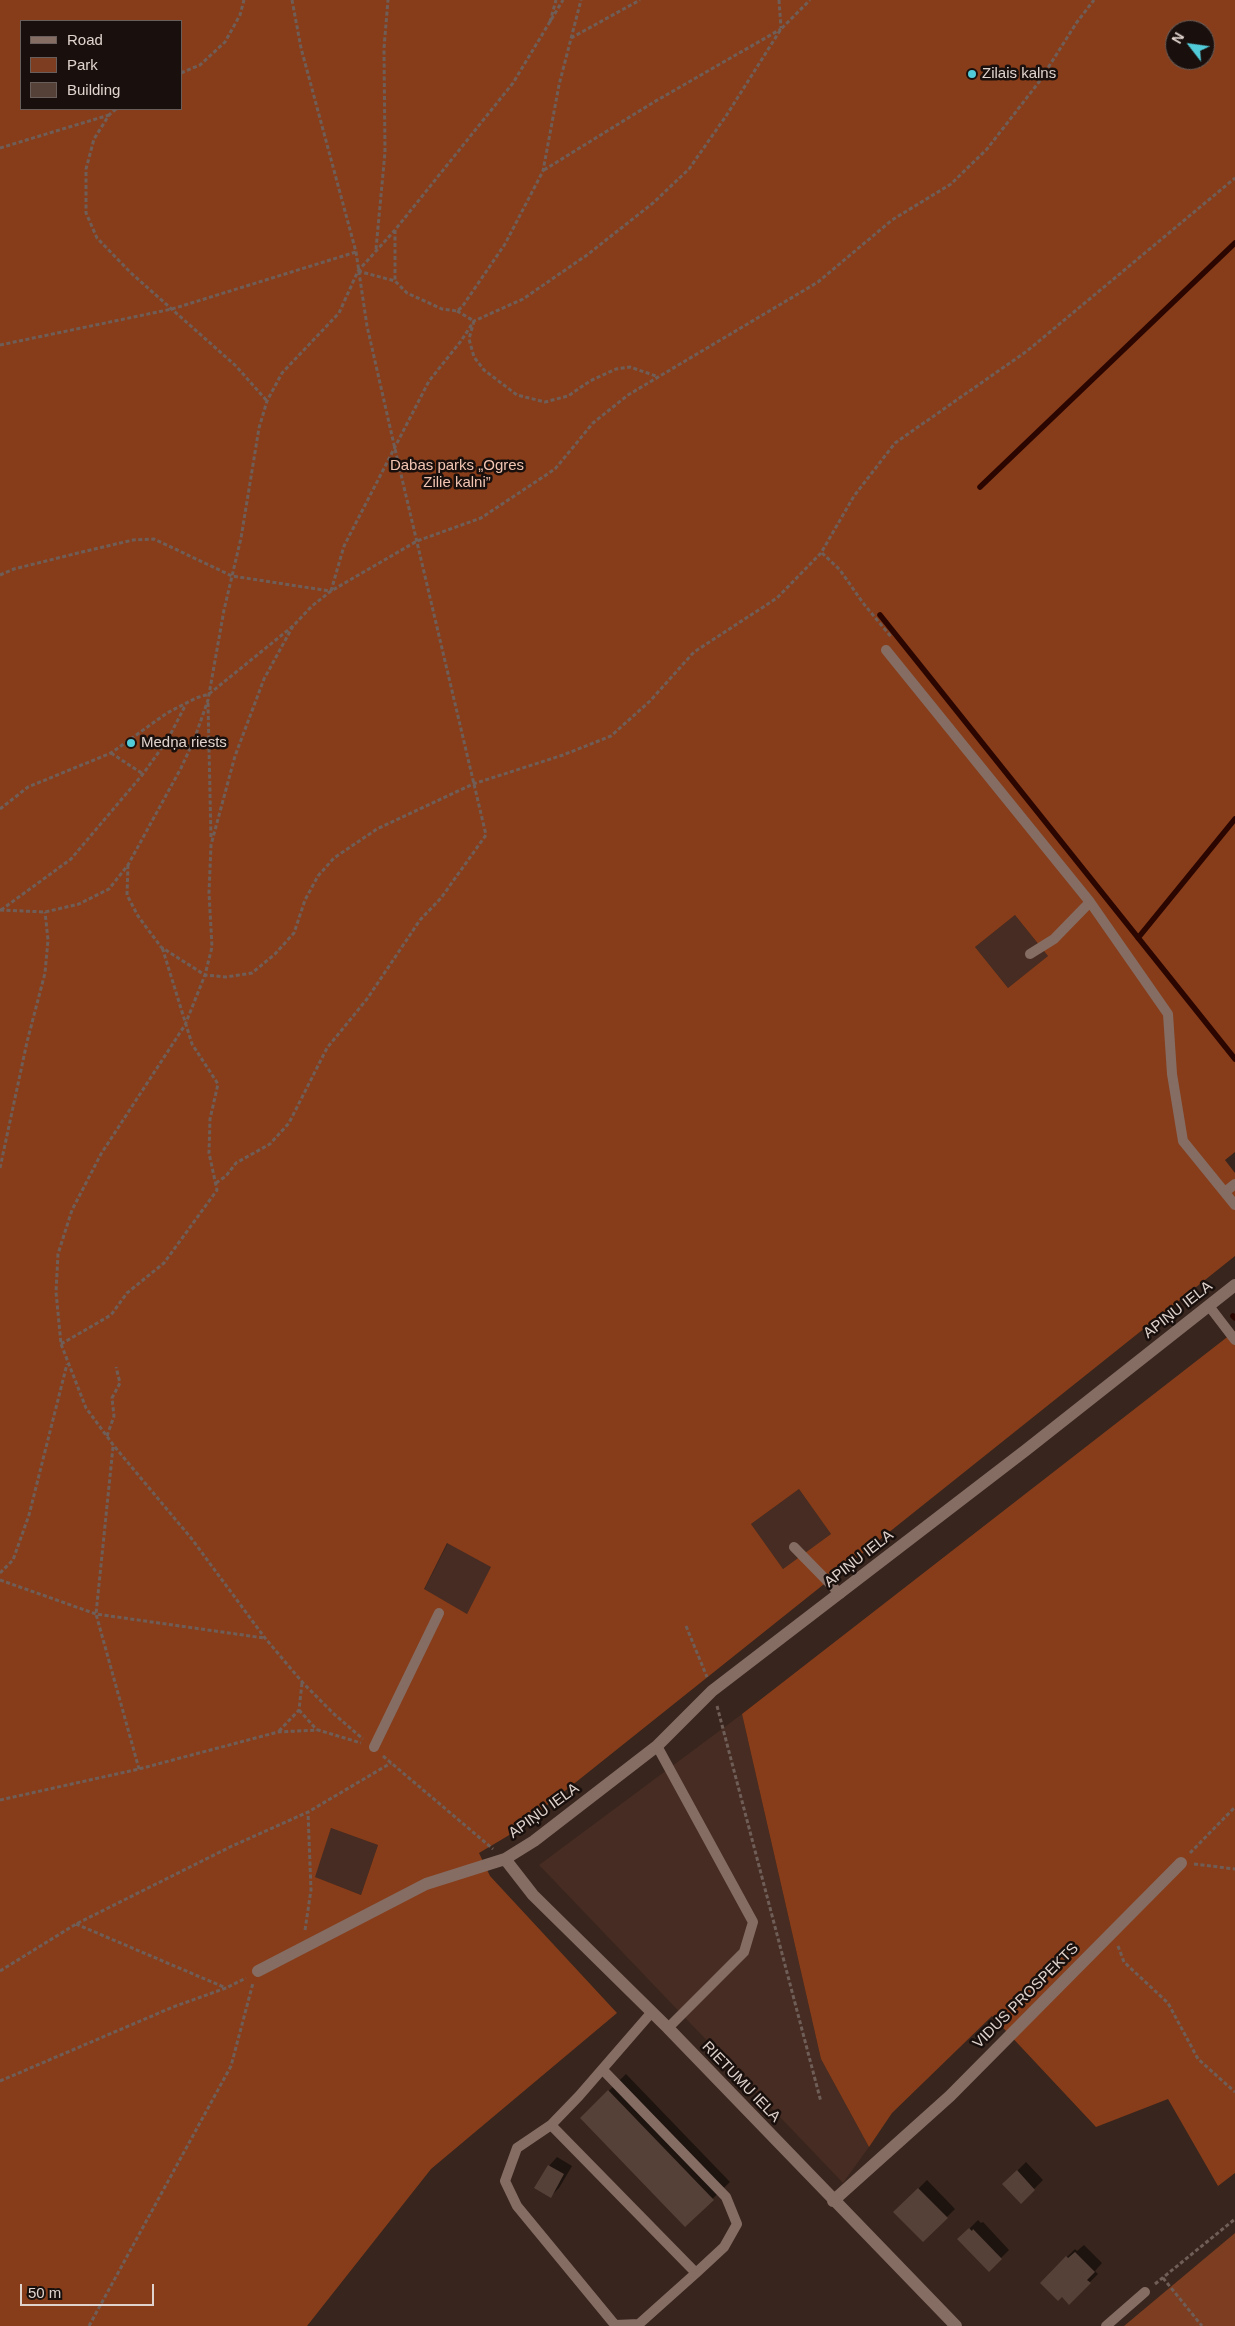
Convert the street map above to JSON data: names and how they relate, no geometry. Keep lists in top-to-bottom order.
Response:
{
  "streets": {
    "street": ["APIŅU IELA", "VIDUS PROSPEKTS", "RIETUMU IELA"]
  },
  "crossings": [
    ["APIŅU IELA", "RIETUMU IELA"],
    ["VIDUS PROSPEKTS", "RIETUMU IELA"]
  ],
  "parks": ["Dabas parks „Ogres Zilie kalni”"],
  "places": ["Zilais kalns", "Medņa riests"],
  "legend": ["Road", "Park", "Building"],
  "scale_bar": "50 m",
  "north": "top left"
}
